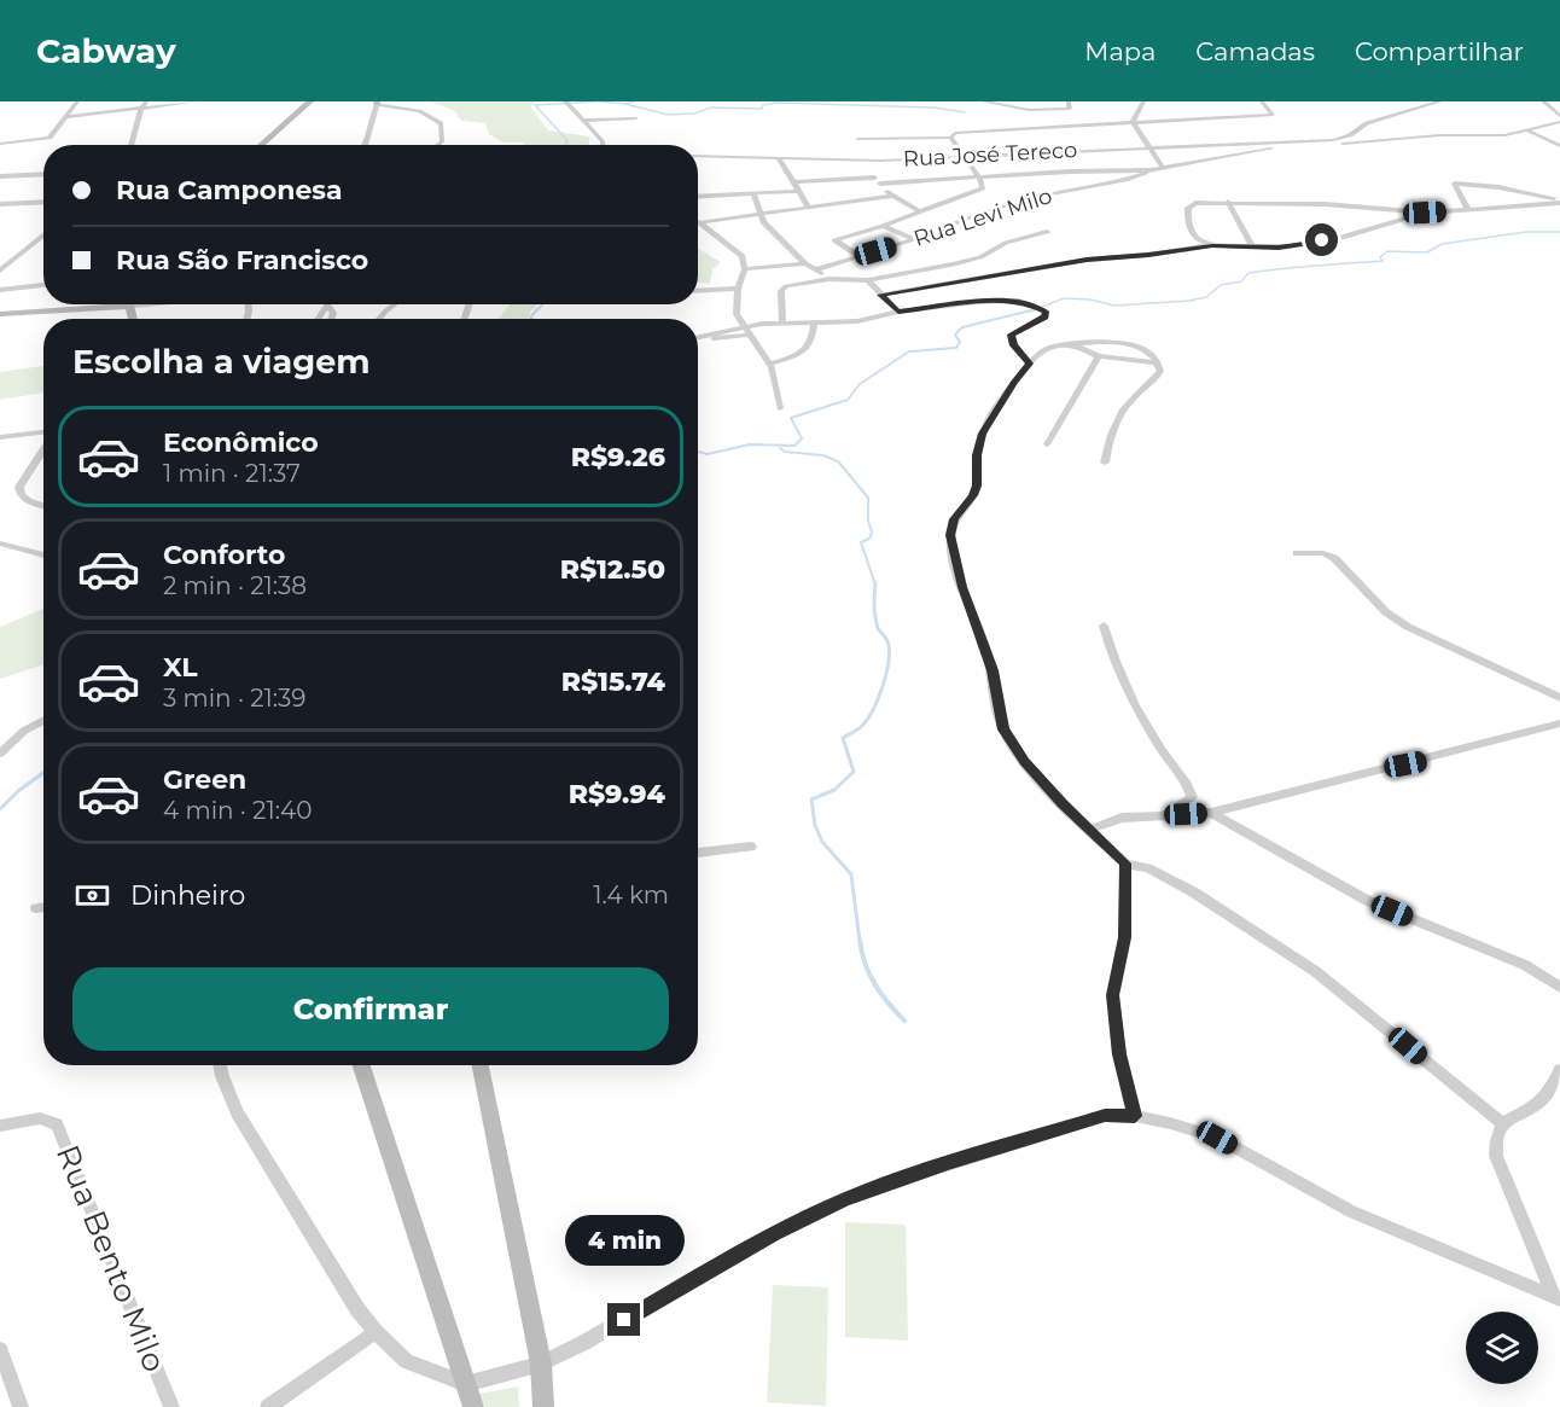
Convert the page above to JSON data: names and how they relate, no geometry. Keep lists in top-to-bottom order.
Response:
{
  "streets": {
    "street": ["Rua José Tereco", "Rua Levi Milo", "Rua Bento Milo"]
  },
  "page": {
    "header": "Cabway",
    "nav": ["Mapa", "Camadas", "Compartilhar"],
    "banner": ["Rua Camponesa", "Rua São Francisco"],
    "heading": "Escolha a viagem",
    "list": [
      {
        "name": "Econômico",
        "note": "1 min · 21:37",
        "value": "R$9.26"
      },
      {
        "name": "Conforto",
        "note": "2 min · 21:38",
        "value": "R$12.50"
      },
      {
        "name": "XL",
        "note": "3 min · 21:39",
        "value": "R$15.74"
      },
      {
        "name": "Green",
        "note": "4 min · 21:40",
        "value": "R$9.94"
      }
    ],
    "pay": ["Dinheiro", "1.4 km"],
    "buttons": "Confirmar",
    "bubble": "4 min"
  }
}
